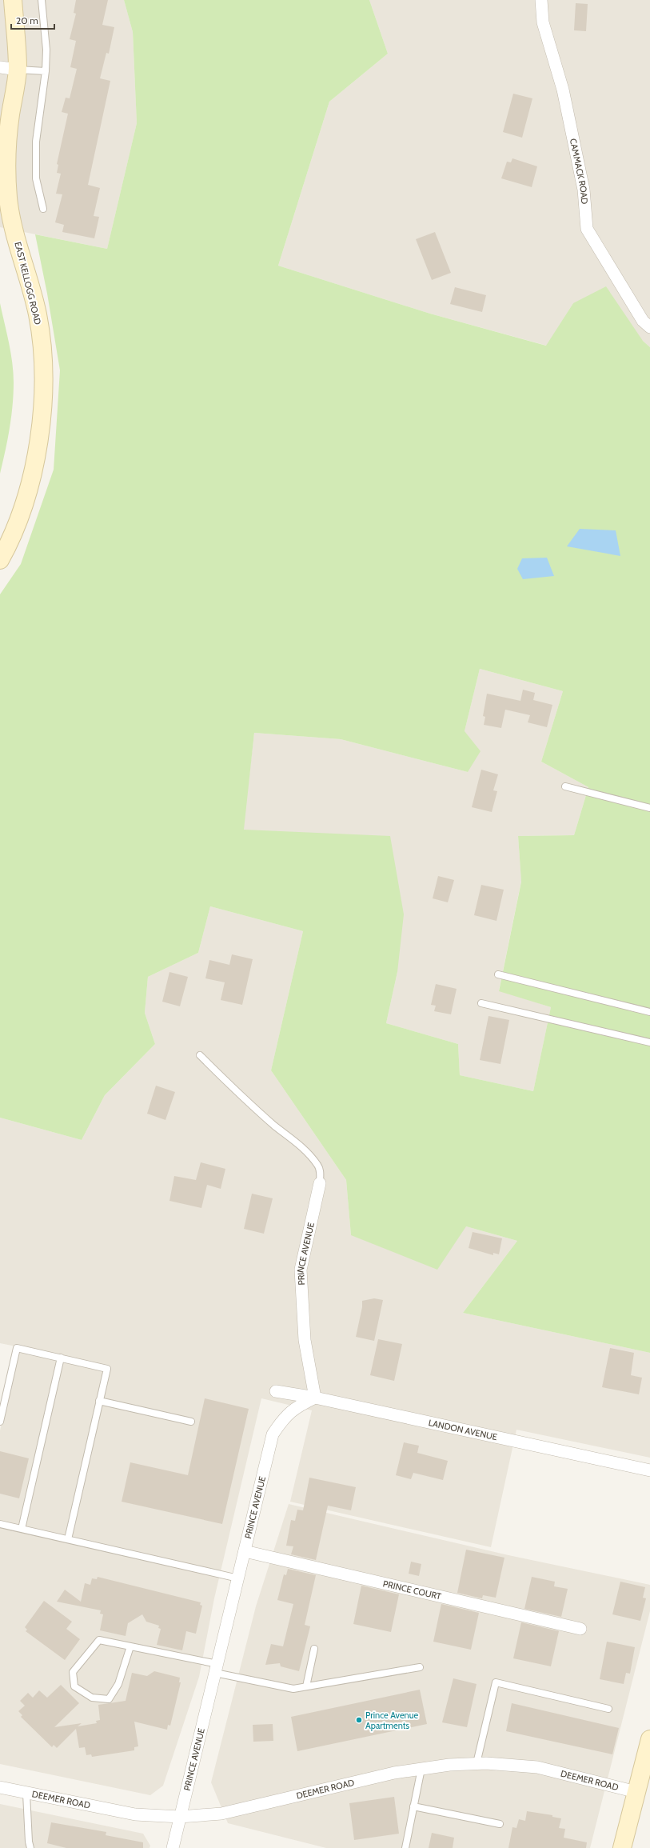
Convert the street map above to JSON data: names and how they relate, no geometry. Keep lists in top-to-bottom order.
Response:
{
  "streets": {
    "street": [
      "CAMMACK ROAD",
      "EAST KELLOGG ROAD",
      "PRINCE AVENUE",
      "LANDON AVENUE",
      "PRINCE COURT",
      "DEEMER ROAD"
    ]
  },
  "crossings": [
    ["PRINCE AVENUE", "LANDON AVENUE"],
    ["PRINCE AVENUE", "PRINCE COURT"],
    ["PRINCE AVENUE", "DEEMER ROAD"]
  ],
  "places": ["Prince Avenue Apartments"],
  "scale_bar": "20 m"
}
